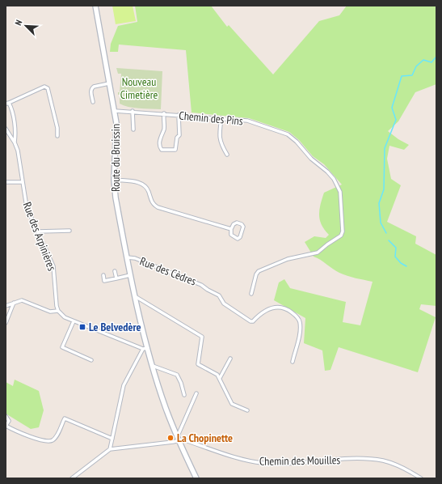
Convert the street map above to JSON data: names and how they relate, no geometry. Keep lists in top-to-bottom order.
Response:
{
  "streets": {
    "street": [
      "Chemin des Pins",
      "Route du Bruissin",
      "Rue des Arpinières",
      "Rue des Cèdres",
      "Chemin des Mouilles"
    ]
  },
  "crossings": [
    ["Chemin des Pins", "Route du Bruissin"],
    ["Route du Bruissin", "Rue des Cèdres"],
    ["Route du Bruissin", "Chemin des Mouilles"]
  ],
  "parks": ["Nouveau Cimetière"],
  "places": {
    "transit": ["Le Belvedère"],
    "other": ["La Chopinette"]
  },
  "north": "top left"
}
